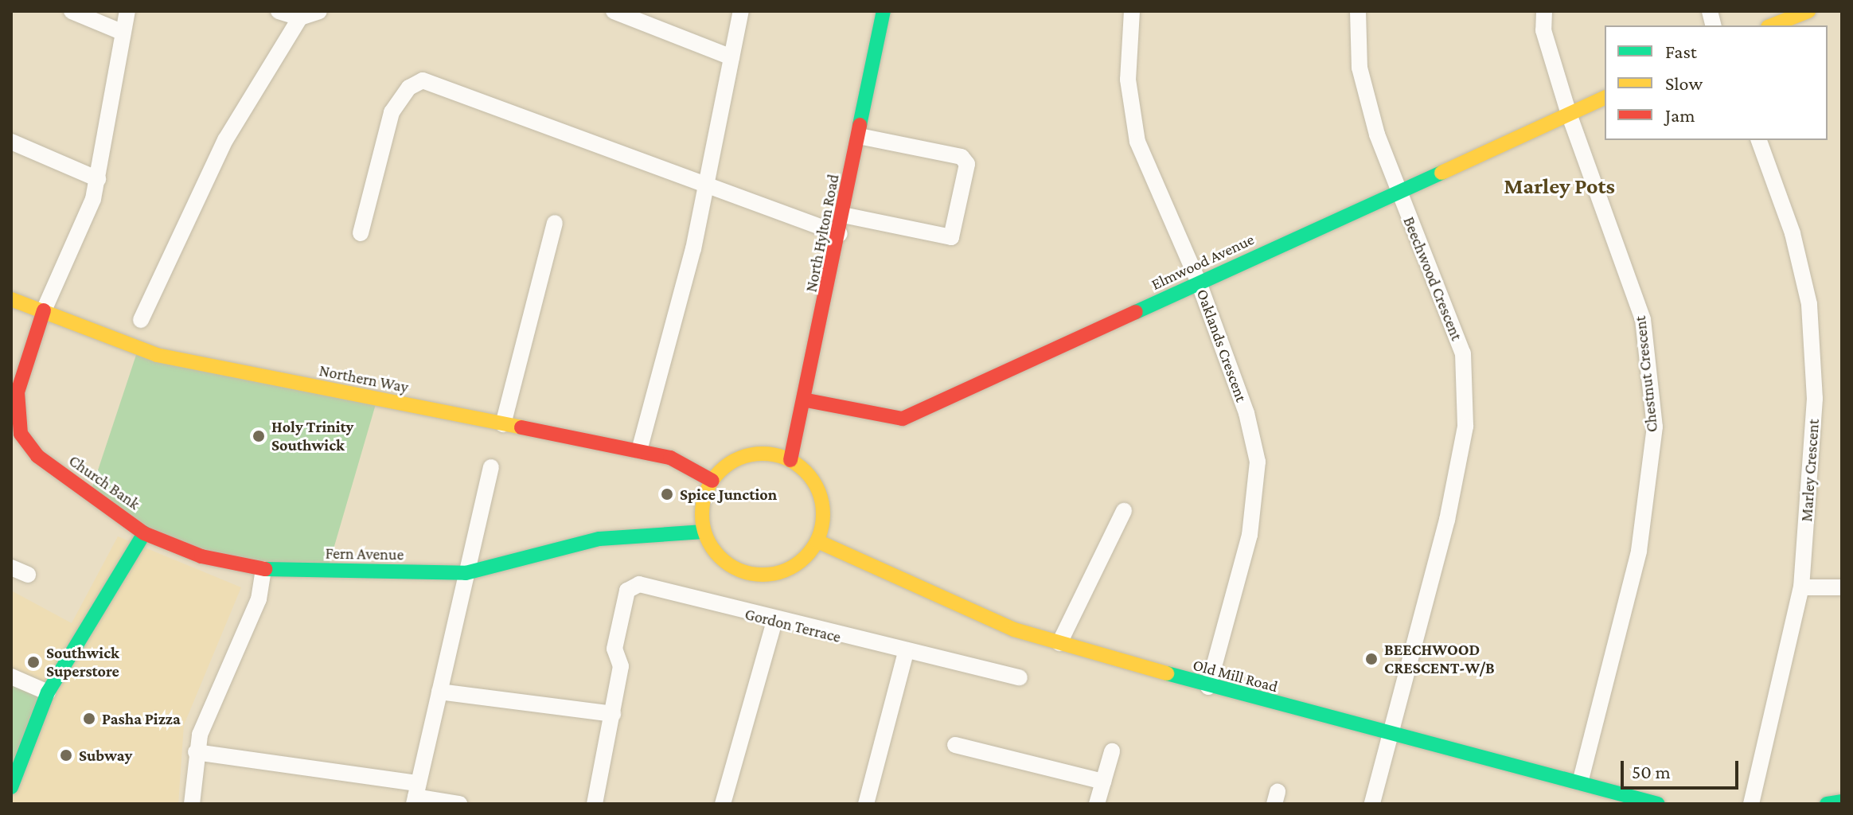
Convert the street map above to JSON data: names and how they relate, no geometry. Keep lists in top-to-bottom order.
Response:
{
  "streets": {
    "street": [
      "North Hylton Road",
      "Elmwood Avenue",
      "Beechwood Crescent",
      "Oaklands Crescent",
      "Chestnut Crescent",
      "Northern Way",
      "Marley Crescent",
      "Church Bank",
      "Fern Avenue",
      "Gordon Terrace",
      "Old Mill Road"
    ]
  },
  "crossings": [
    ["North Hylton Road", "Elmwood Avenue"],
    ["North Hylton Road", "Northern Way"],
    ["North Hylton Road", "Old Mill Road"],
    ["Elmwood Avenue", "Beechwood Crescent"],
    ["Elmwood Avenue", "Oaklands Crescent"],
    ["Elmwood Avenue", "Chestnut Crescent"],
    ["Beechwood Crescent", "Old Mill Road"],
    ["Oaklands Crescent", "Old Mill Road"],
    ["Chestnut Crescent", "Old Mill Road"],
    ["Northern Way", "Church Bank"],
    ["Northern Way", "Old Mill Road"],
    ["Church Bank", "Fern Avenue"]
  ],
  "districts": ["Marley Pots"],
  "places": [
    "Holy Trinity Southwick",
    "Spice Junction",
    "BEECHWOOD CRESCENT-W/B",
    "Southwick Superstore",
    "Pasha Pizza",
    "Subway"
  ],
  "legend": ["Fast", "Slow", "Jam"],
  "scale_bar": "50 m"
}
